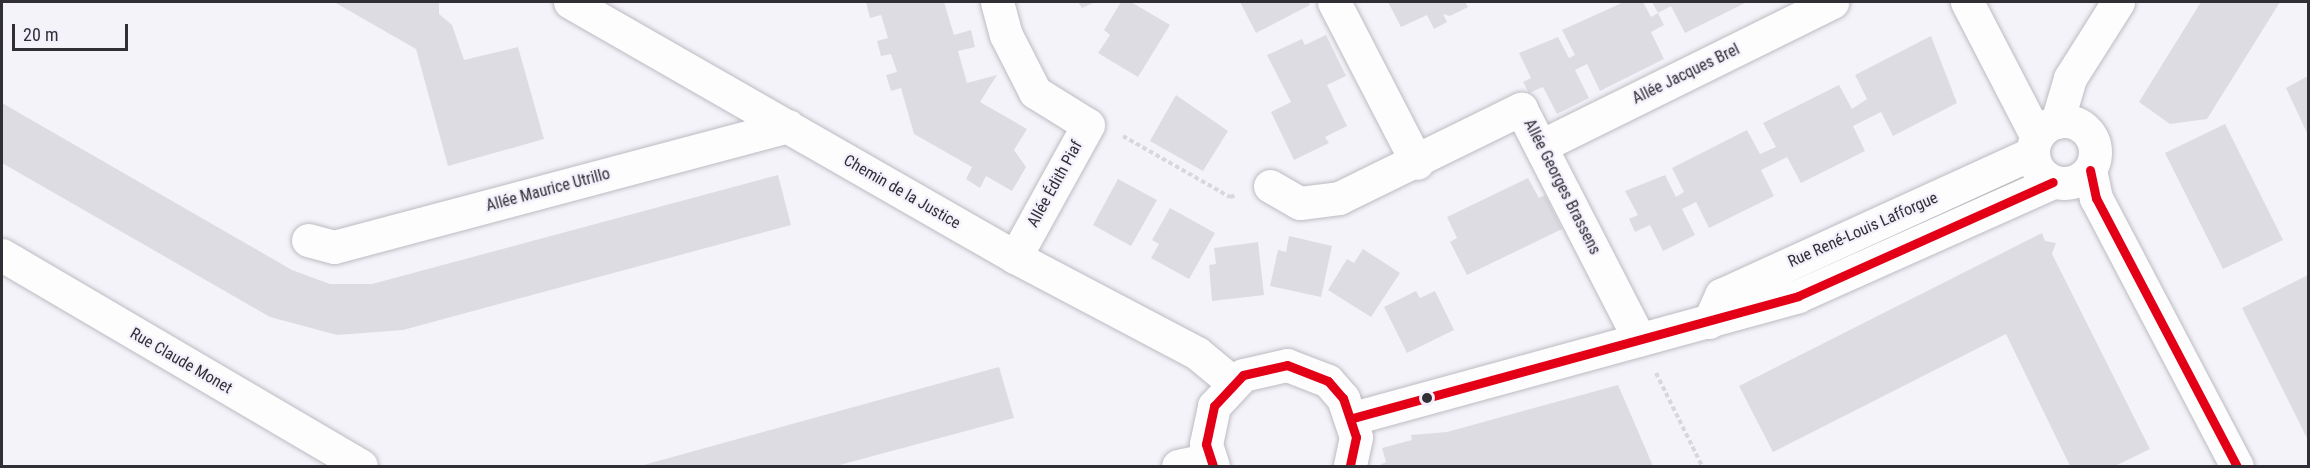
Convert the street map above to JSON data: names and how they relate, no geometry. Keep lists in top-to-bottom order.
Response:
{
  "streets": {
    "street": [
      "Allée Jacques Brel",
      "Allée Édith Piaf",
      "Allée Georges Brassens",
      "Allée Maurice Utrillo",
      "Chemin de la Justice",
      "Rue René-Louis Lafforgue",
      "Rue Claude Monet"
    ]
  },
  "crossings": [
    ["Allée Jacques Brel", "Allée Georges Brassens"],
    ["Allée Édith Piaf", "Chemin de la Justice"],
    ["Allée Georges Brassens", "Rue René-Louis Lafforgue"],
    ["Allée Maurice Utrillo", "Chemin de la Justice"]
  ],
  "scale_bar": "20 m"
}
